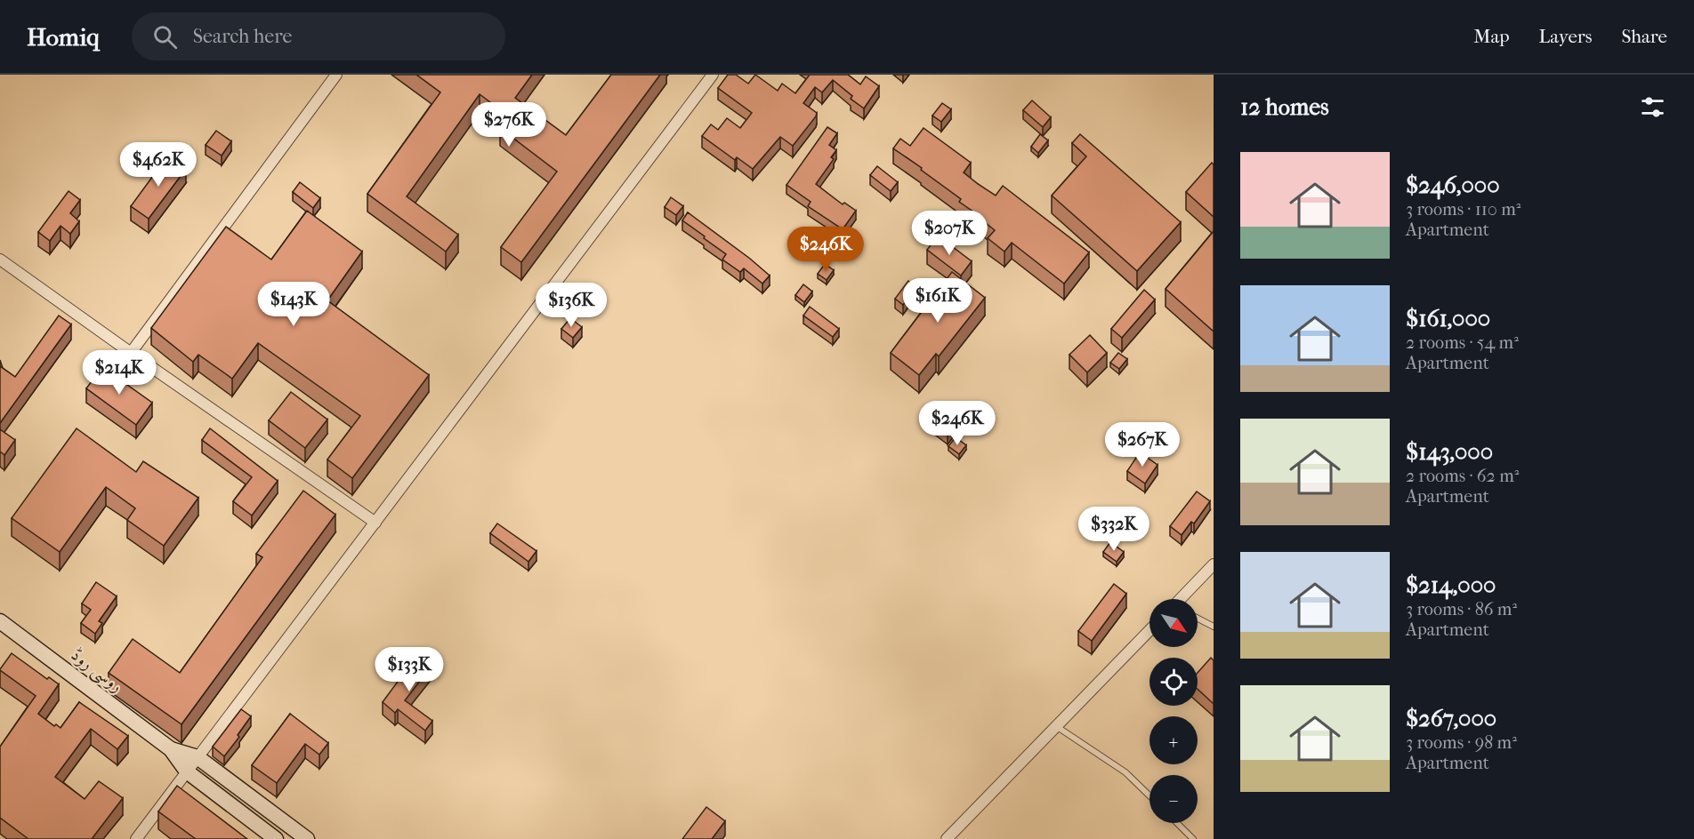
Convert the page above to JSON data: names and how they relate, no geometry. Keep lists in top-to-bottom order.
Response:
{
  "streets": {
    "main road": ["روسی روڈ"]
  },
  "north": "bottom right",
  "page": {
    "header": "Homiq",
    "search": "Search here",
    "nav": ["Map", "Layers", "Share"],
    "heading": "12 homes",
    "price": [
      "$276K",
      "$462K",
      "$207K",
      "$246K",
      "$161K",
      "$143K",
      "$136K",
      "$214K",
      "$246K",
      "$267K",
      "$332K",
      "$133K"
    ],
    "list": [
      {
        "name": "$246,000",
        "note": "3 rooms · 110 m² · Apartment"
      },
      {
        "name": "$161,000",
        "note": "2 rooms · 54 m² · Apartment"
      },
      {
        "name": "$143,000",
        "note": "2 rooms · 62 m² · Apartment"
      },
      {
        "name": "$214,000",
        "note": "3 rooms · 86 m² · Apartment"
      },
      {
        "name": "$267,000",
        "note": "3 rooms · 98 m² · Apartment"
      }
    ],
    "map_buttons": ["+", "−"]
  }
}
